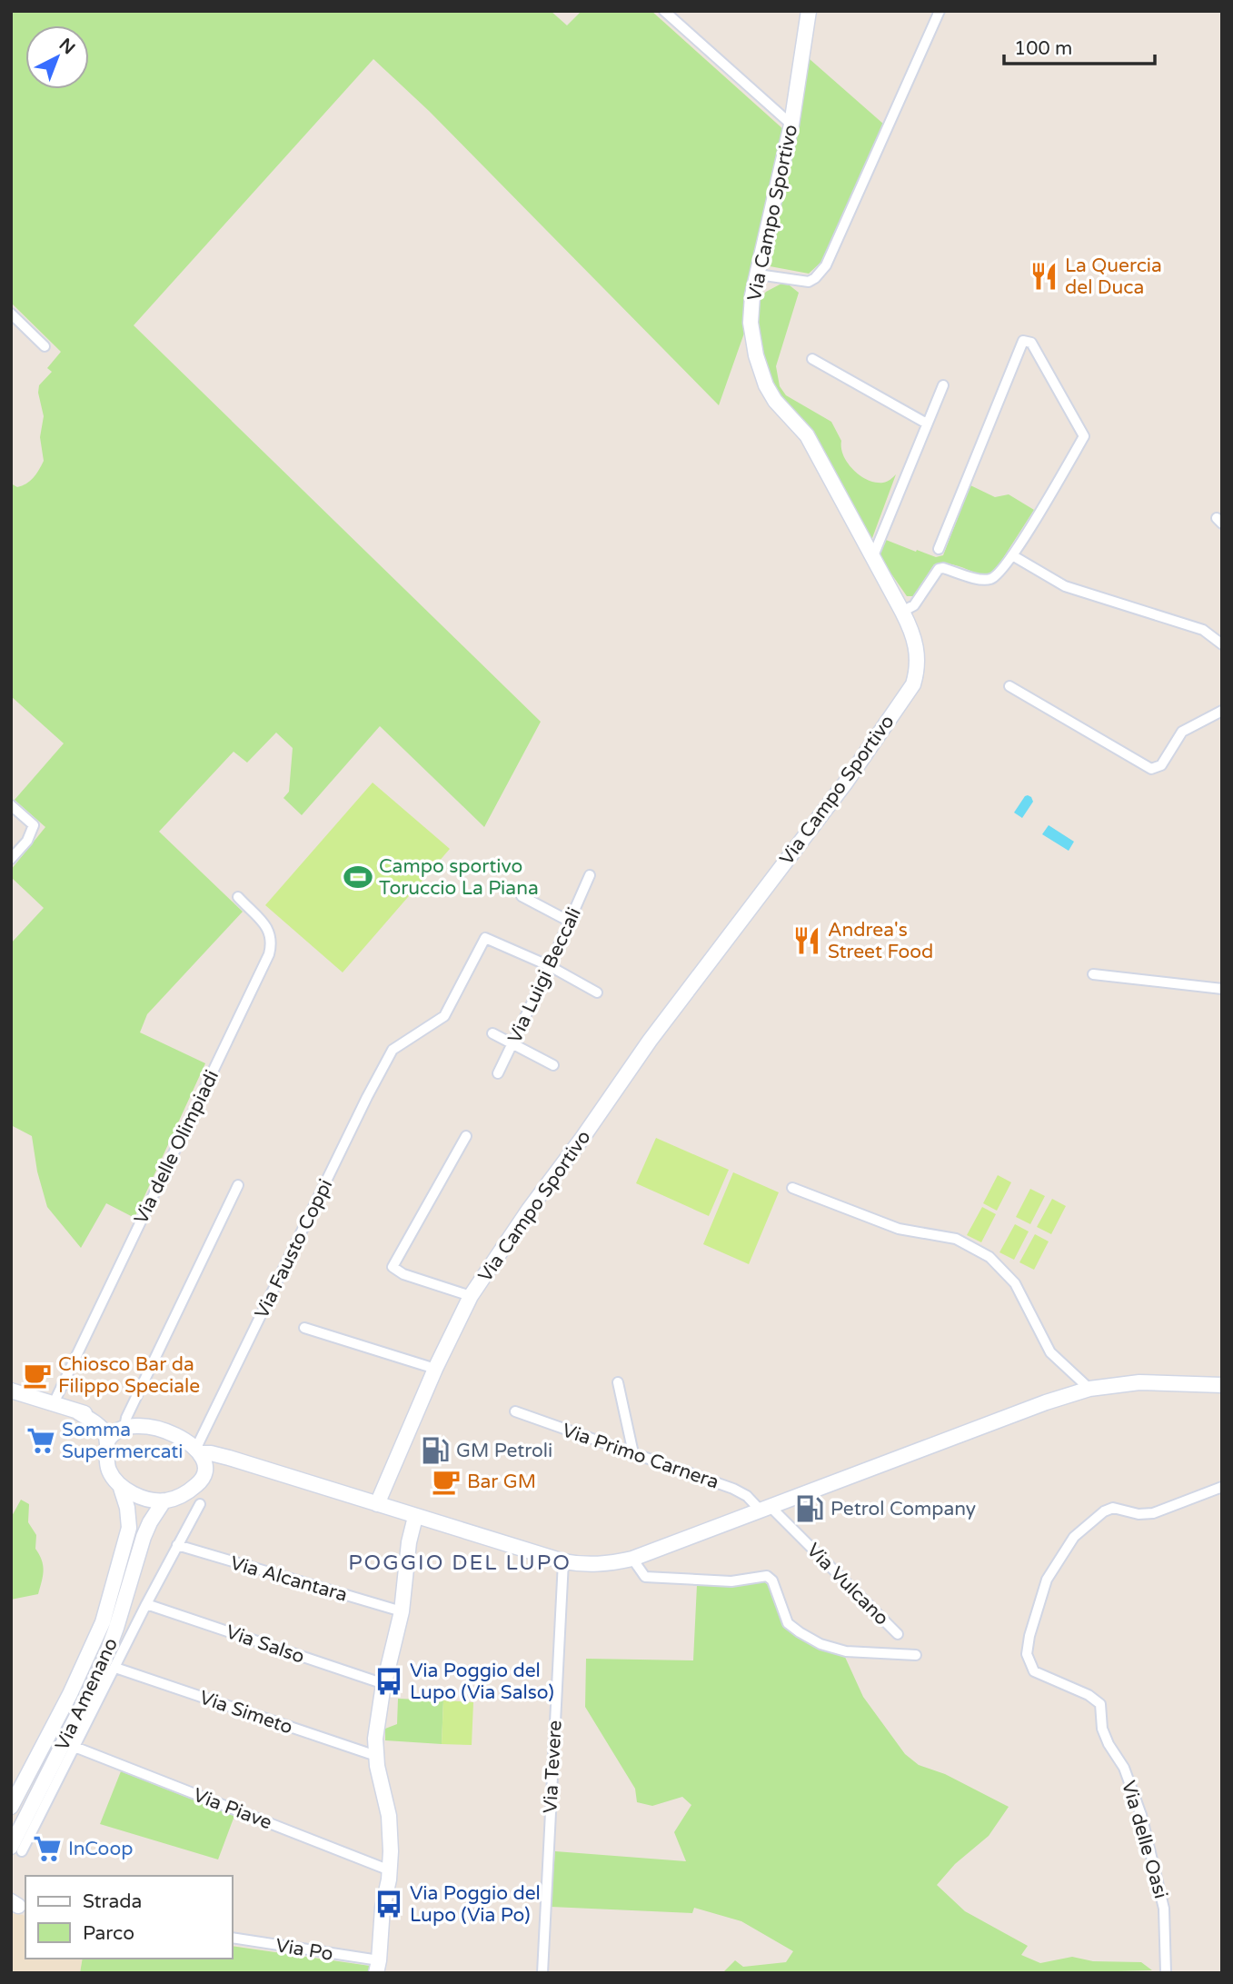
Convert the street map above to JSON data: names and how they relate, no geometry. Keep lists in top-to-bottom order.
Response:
{
  "streets": {
    "main road": ["Via Campo Sportivo", "Via Amenano"],
    "street": [
      "Via Luigi Beccali",
      "Via delle Olimpiadi",
      "Via Fausto Coppi",
      "Via Primo Carnera",
      "Via Alcantara",
      "Via Vulcano",
      "Via Salso",
      "Via Simeto",
      "Via Tevere",
      "Via Piave",
      "Via delle Oasi",
      "Via Po"
    ]
  },
  "crossings": [
    ["Via Luigi Beccali", "Via Fausto Coppi"],
    ["Via Fausto Coppi", "Via Amenano"],
    ["Via Primo Carnera", "Via Vulcano"]
  ],
  "districts": ["POGGIO DEL LUPO"],
  "places": {
    "restaurant": ["La Quercia del Duca", "Andrea's Street Food"],
    "sports": ["Campo sportivo Toruccio La Piana"],
    "cafe": ["Chiosco Bar da Filippo Speciale", "Bar GM"],
    "supermarket": ["Somma Supermercati", "InCoop"],
    "fuel station": ["GM Petroli", "Petrol Company"],
    "bus stop": ["Via Poggio del Lupo (Via Salso)", "Via Poggio del Lupo (Via Po)"]
  },
  "legend": ["Strada", "Parco"],
  "scale_bar": "100 m",
  "north": "top right"
}
